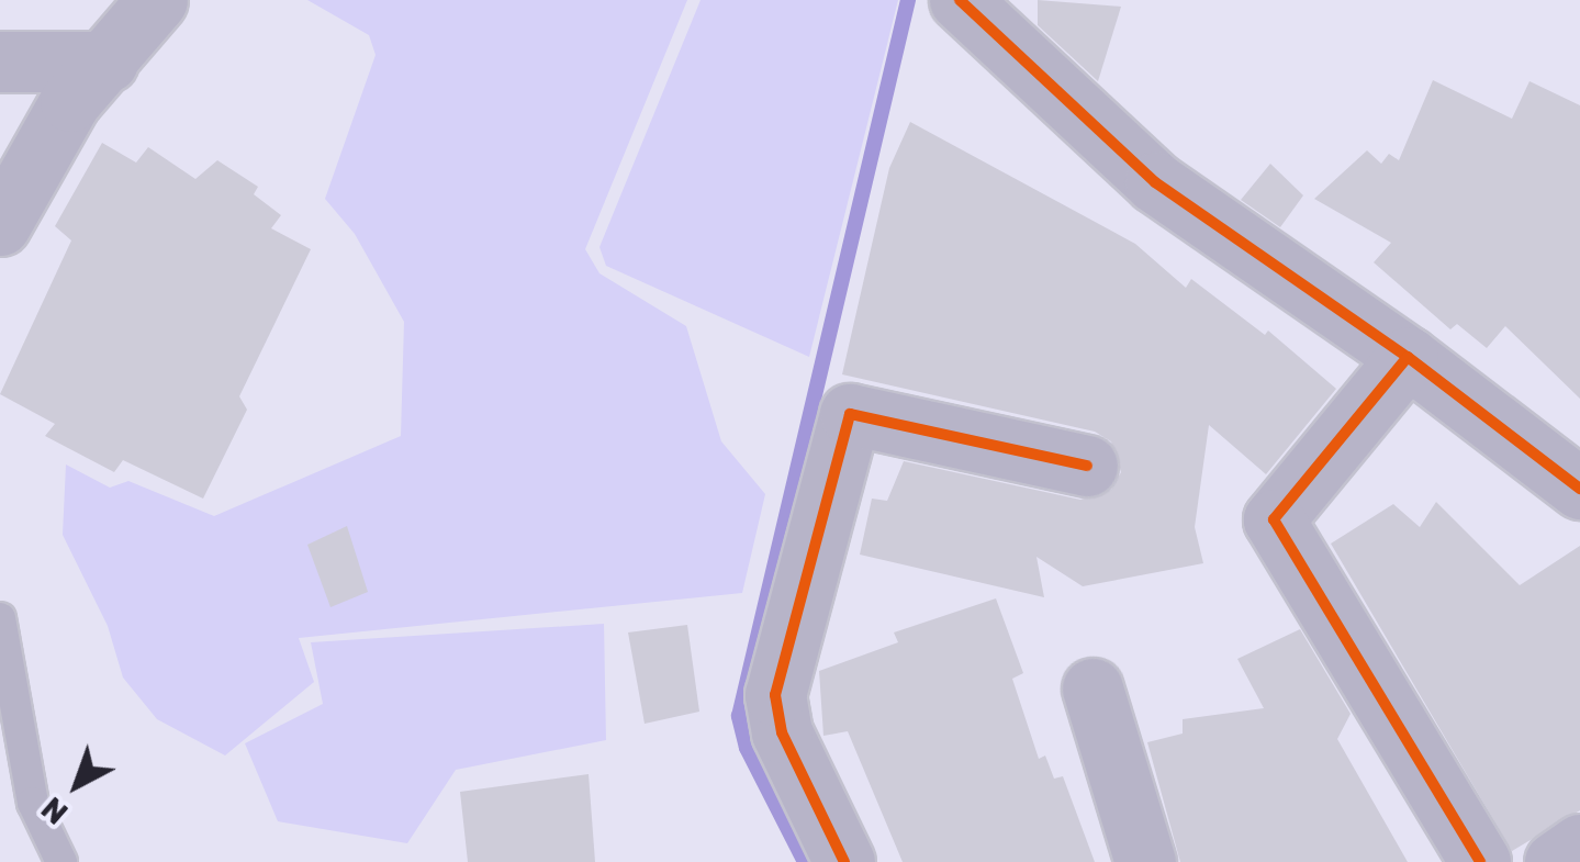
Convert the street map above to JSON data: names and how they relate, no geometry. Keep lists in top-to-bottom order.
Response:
{
  "north": "bottom left"
}
